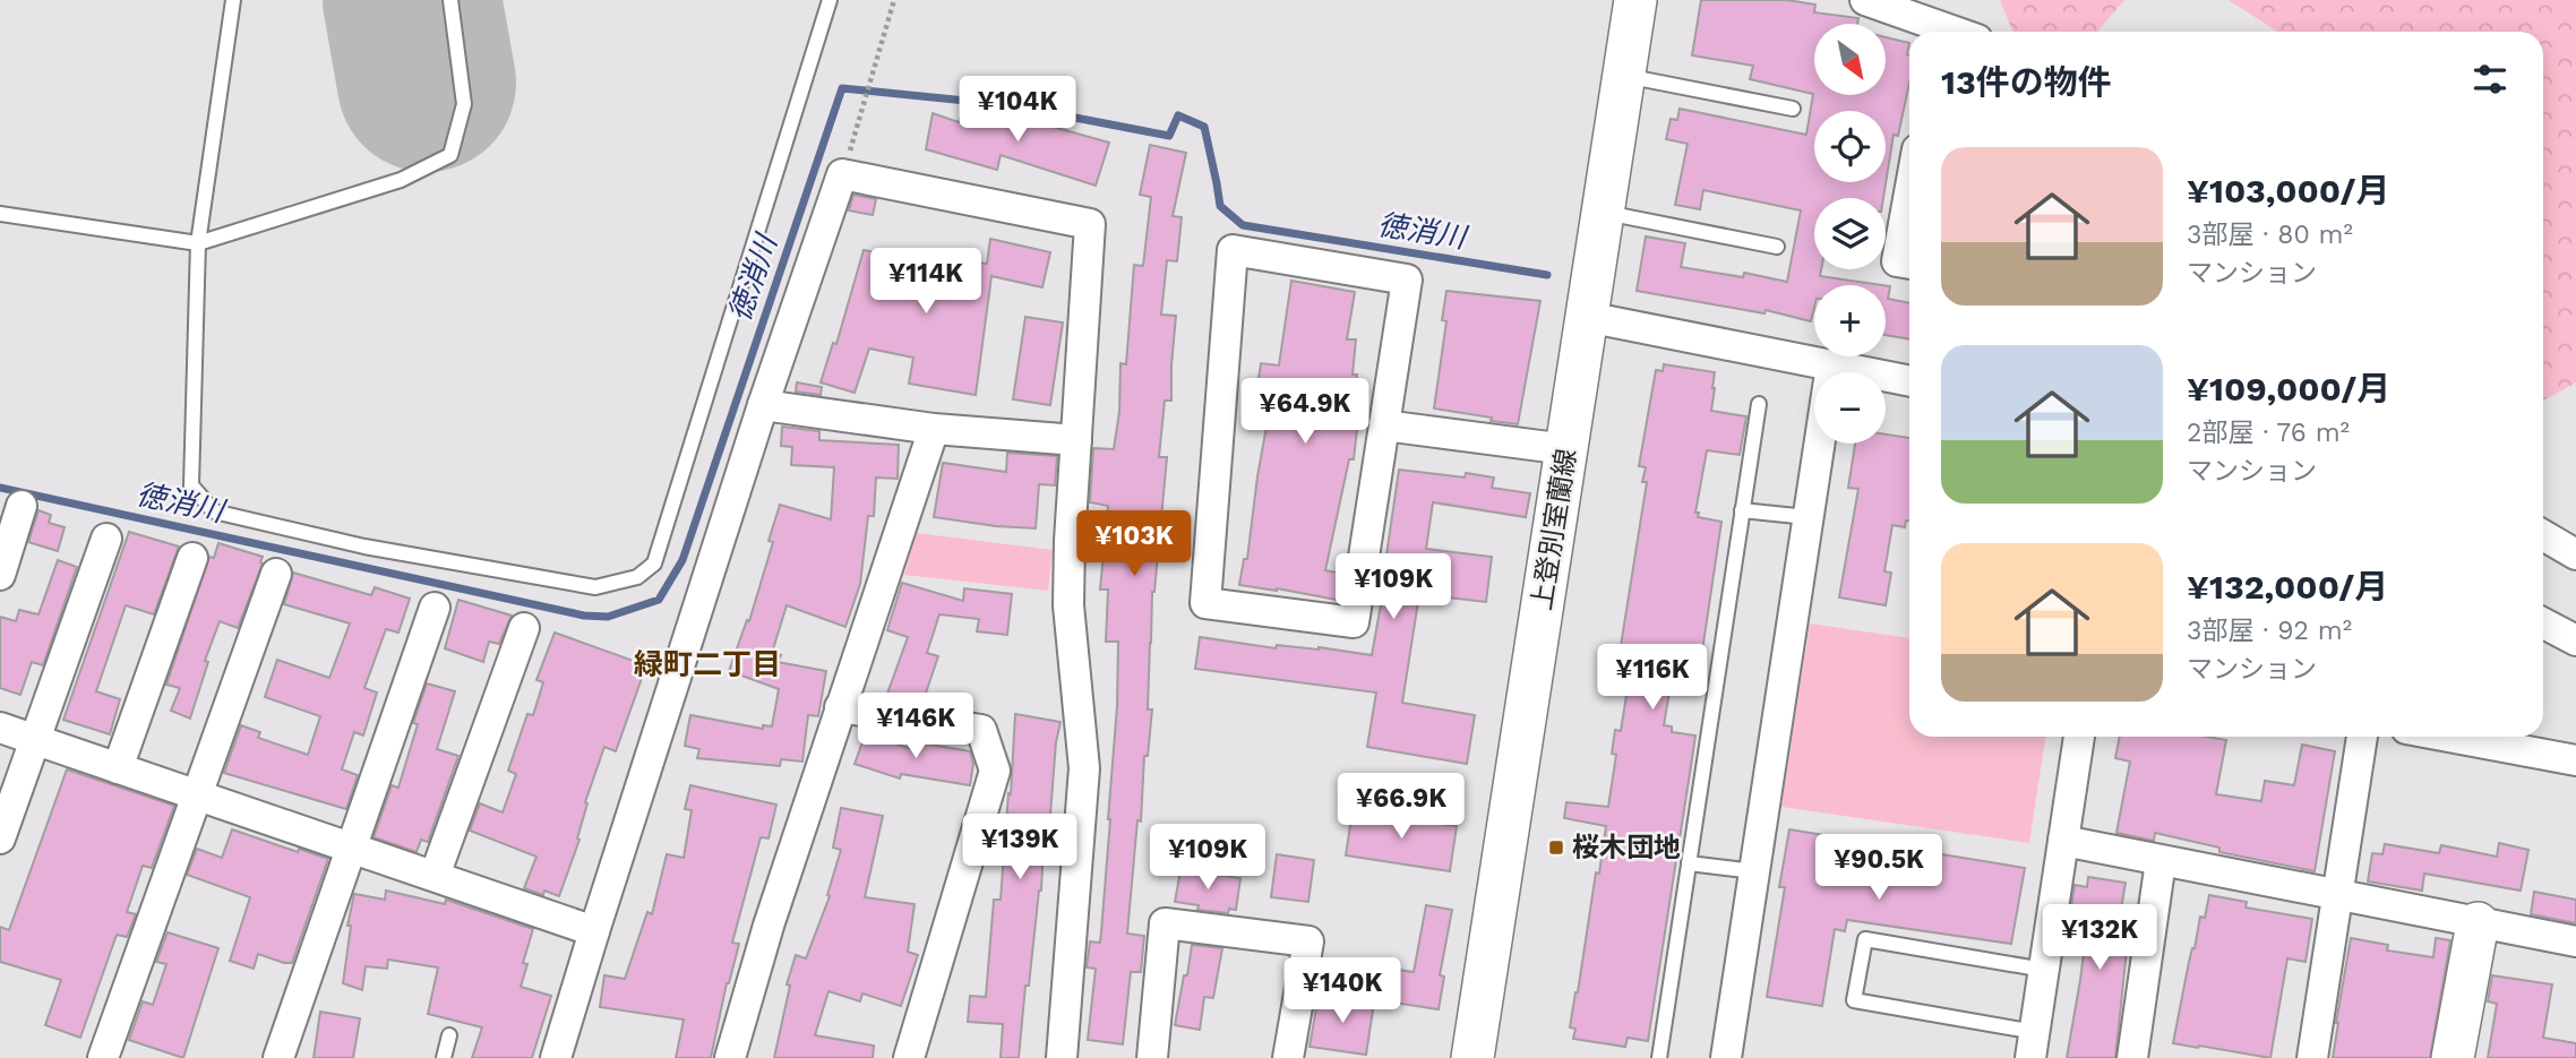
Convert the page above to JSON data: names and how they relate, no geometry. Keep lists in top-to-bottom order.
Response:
{
  "streets": {
    "main road": ["上登別室蘭線"]
  },
  "districts": ["緑町二丁目"],
  "water": ["徳消川"],
  "places": {
    "transit": ["桜木団地"]
  },
  "north": "bottom right",
  "page": {
    "map_buttons": ["+", "−"],
    "heading": "13件の物件",
    "price": [
      "¥104K",
      "¥114K",
      "¥64.9K",
      "¥103K",
      "¥109K",
      "¥116K",
      "¥146K",
      "¥66.9K",
      "¥139K",
      "¥109K",
      "¥90.5K",
      "¥132K",
      "¥140K"
    ],
    "list": [
      {
        "name": "¥103,000/月",
        "note": "3部屋 · 80 m² · マンション"
      },
      {
        "name": "¥109,000/月",
        "note": "2部屋 · 76 m² · マンション"
      },
      {
        "name": "¥132,000/月",
        "note": "3部屋 · 92 m² · マンション"
      }
    ]
  }
}
